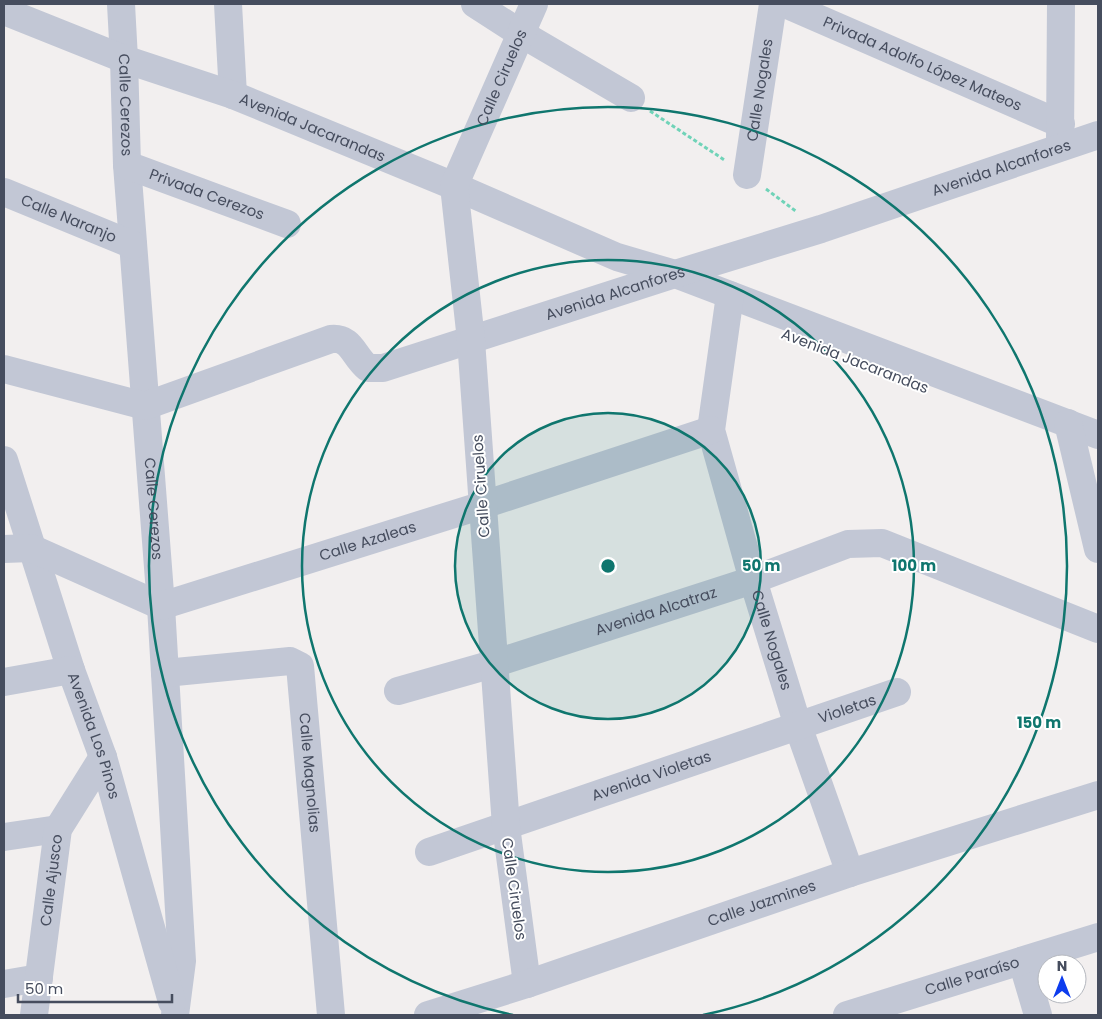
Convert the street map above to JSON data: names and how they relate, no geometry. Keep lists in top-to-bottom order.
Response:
{
  "streets": {
    "street": [
      "Privada Adolfo López Mateos",
      "Calle Ciruelos",
      "Calle Nogales",
      "Calle Cerezos",
      "Avenida Jacarandas",
      "Avenida Alcanfores",
      "Privada Cerezos",
      "Calle Naranjo",
      "Calle Azaleas",
      "Avenida Alcatraz",
      "Violetas",
      "Avenida Los Pinos",
      "Calle Magnolias",
      "Avenida Violetas",
      "Calle Ajusco",
      "Calle Jazmines",
      "Calle Paraíso"
    ]
  },
  "crossings": [
    ["Privada Adolfo López Mateos", "Avenida Alcanfores"],
    ["Calle Ciruelos", "Avenida Jacarandas"],
    ["Calle Ciruelos", "Avenida Alcanfores"],
    ["Calle Ciruelos", "Calle Azaleas"],
    ["Calle Ciruelos", "Avenida Alcatraz"],
    ["Calle Ciruelos", "Avenida Violetas"],
    ["Calle Ciruelos", "Calle Jazmines"],
    ["Calle Nogales", "Avenida Jacarandas"],
    ["Calle Nogales", "Calle Azaleas"],
    ["Calle Nogales", "Avenida Alcatraz"],
    ["Calle Nogales", "Violetas"],
    ["Calle Nogales", "Avenida Violetas"],
    ["Calle Nogales", "Calle Jazmines"],
    ["Calle Cerezos", "Avenida Jacarandas"],
    ["Calle Cerezos", "Avenida Alcanfores"],
    ["Calle Cerezos", "Privada Cerezos"],
    ["Calle Cerezos", "Calle Naranjo"],
    ["Calle Cerezos", "Calle Azaleas"],
    ["Calle Cerezos", "Avenida Los Pinos"],
    ["Calle Cerezos", "Calle Magnolias"],
    ["Avenida Jacarandas", "Avenida Alcanfores"],
    ["Violetas", "Avenida Violetas"],
    ["Avenida Los Pinos", "Calle Ajusco"]
  ],
  "scale_bar": "50 m",
  "north": "top",
  "rings": ["50 m", "100 m", "150 m"]
}
